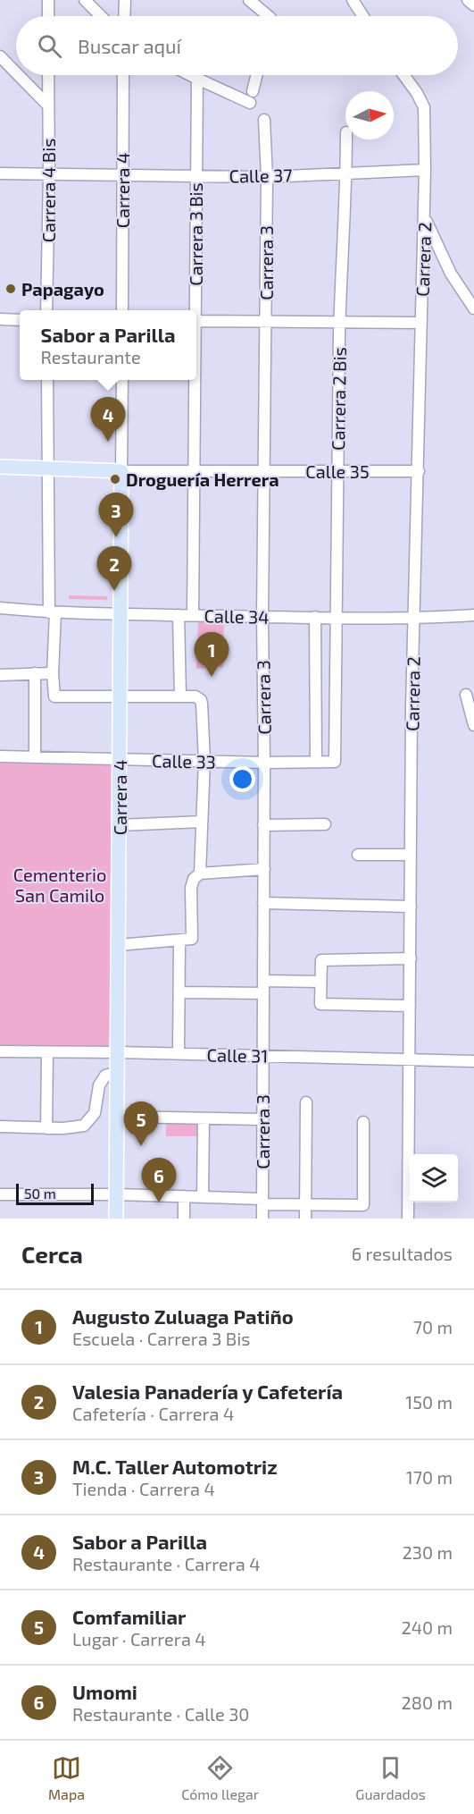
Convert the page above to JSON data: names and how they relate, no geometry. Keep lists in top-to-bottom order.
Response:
{
  "streets": {
    "main road": ["Carrera 4", "Calle 35"],
    "street": [
      "Calle 37",
      "Carrera 4 Bis",
      "Carrera 3 Bis",
      "Carrera 2",
      "Carrera 3",
      "Carrera 2 Bis",
      "Calle 34",
      "Calle 33",
      "Calle 31"
    ]
  },
  "crossings": [
    ["Calle 37", "Carrera 4 Bis"],
    ["Calle 37", "Carrera 4"],
    ["Calle 37", "Carrera 3 Bis"],
    ["Calle 37", "Carrera 2"],
    ["Calle 37", "Carrera 3"],
    ["Calle 37", "Carrera 2 Bis"],
    ["Carrera 4", "Calle 35"],
    ["Carrera 4", "Calle 34"],
    ["Carrera 4", "Calle 33"],
    ["Carrera 4", "Calle 31"],
    ["Carrera 3 Bis", "Calle 35"],
    ["Carrera 3 Bis", "Calle 34"],
    ["Carrera 2", "Calle 35"],
    ["Carrera 2", "Calle 34"],
    ["Carrera 2", "Calle 31"],
    ["Carrera 3", "Calle 35"],
    ["Carrera 3", "Calle 34"],
    ["Carrera 3", "Calle 33"],
    ["Carrera 3", "Calle 31"],
    ["Carrera 2 Bis", "Calle 35"],
    ["Carrera 2 Bis", "Calle 34"],
    ["Carrera 2 Bis", "Calle 33"]
  ],
  "parks": ["Cementerio San Camilo"],
  "places": ["Papagayo", "Droguería Herrera"],
  "scale_bar": "50 m",
  "north": "right",
  "page": {
    "search": "Buscar aquí",
    "popup": ["Sabor a Parilla", "Restaurante"],
    "pins": [
      "4",
      "3",
      "2",
      "1",
      "5",
      "6"
    ],
    "scale": "50 m",
    "heading": ["Cerca", "6 resultados"],
    "list": [
      {
        "mark": "1",
        "name": "Augusto Zuluaga Patiño",
        "note": "Escuela · Carrera 3 Bis",
        "value": "70 m"
      },
      {
        "mark": "2",
        "name": "Valesia Panadería y Cafetería",
        "note": "Cafetería · Carrera 4",
        "value": "150 m"
      },
      {
        "mark": "3",
        "name": "M.C. Taller Automotriz",
        "note": "Tienda · Carrera 4",
        "value": "170 m"
      },
      {
        "mark": "4",
        "name": "Sabor a Parilla",
        "note": "Restaurante · Carrera 4",
        "value": "230 m"
      },
      {
        "mark": "5",
        "name": "Comfamiliar",
        "note": "Lugar · Carrera 4",
        "value": "240 m"
      },
      {
        "mark": "6",
        "name": "Umomi",
        "note": "Restaurante · Calle 30",
        "value": "280 m"
      }
    ],
    "nav": ["Mapa", "Cómo llegar", "Guardados"]
  }
}
